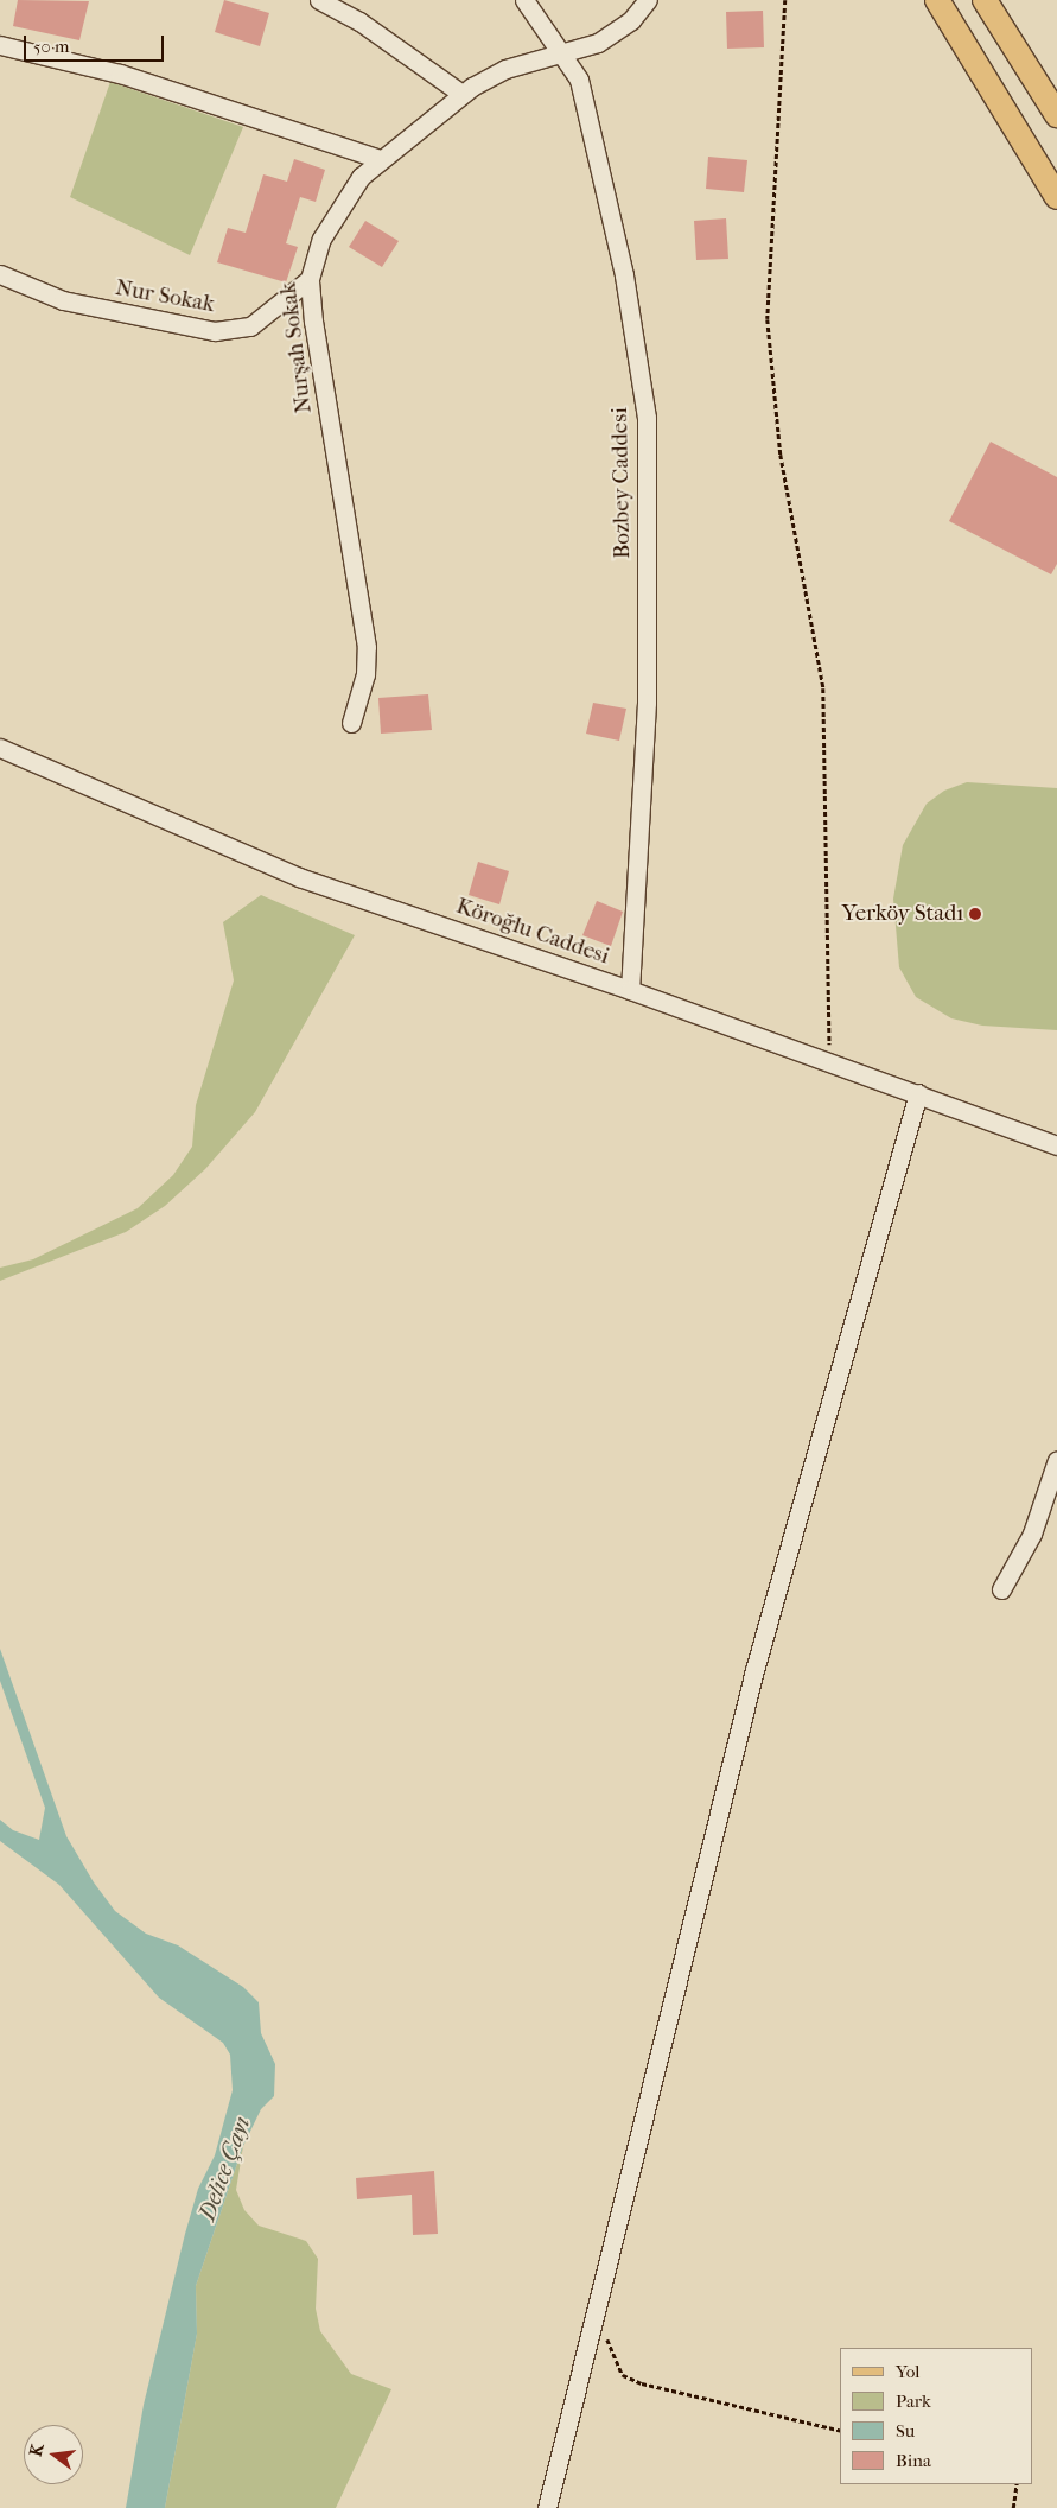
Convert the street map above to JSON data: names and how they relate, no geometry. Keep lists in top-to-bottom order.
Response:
{
  "streets": {
    "street": [
      "Nur Sokak",
      "Nurşah Sokak",
      "Bozbey Caddesi",
      "Köroğlu Caddesi"
    ]
  },
  "crossings": [
    ["Nur Sokak", "Nurşah Sokak"],
    ["Nurşah Sokak", "Bozbey Caddesi"],
    ["Bozbey Caddesi", "Köroğlu Caddesi"]
  ],
  "water": ["Delice Çayı"],
  "places": ["Yerköy Stadı"],
  "legend": [
    "Yol",
    "Park",
    "Su",
    "Bina"
  ],
  "scale_bar": "50 m",
  "north": "left"
}
